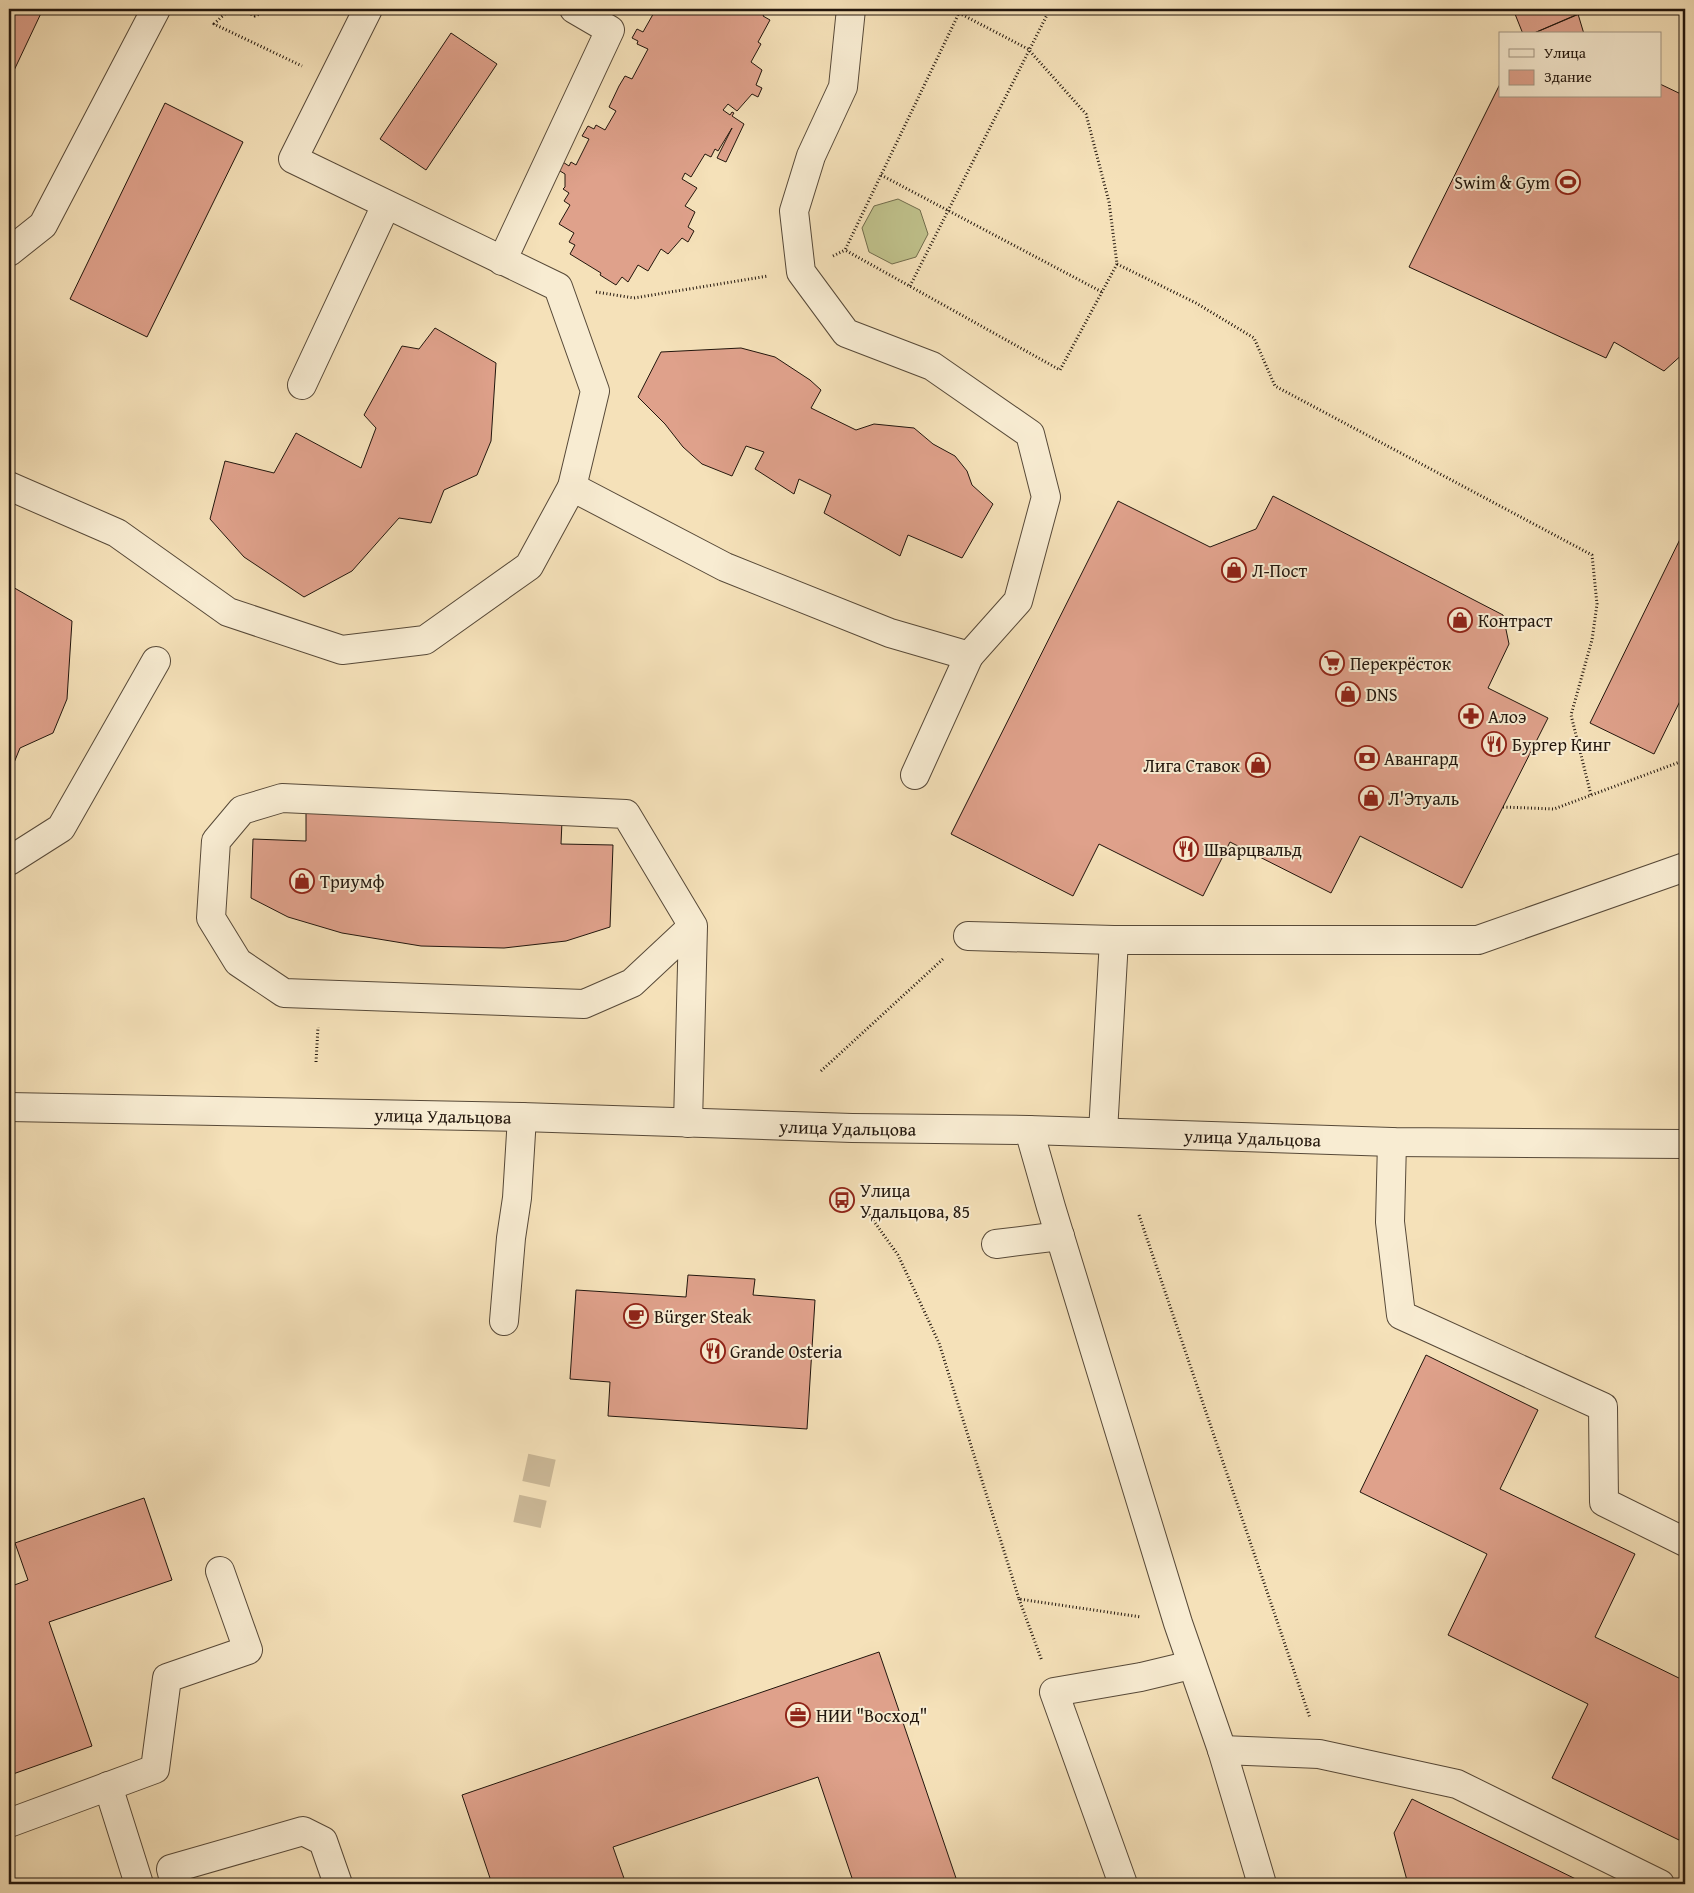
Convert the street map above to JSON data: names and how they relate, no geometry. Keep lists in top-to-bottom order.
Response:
{
  "streets": {
    "street": ["улица Удальцова"]
  },
  "places": {
    "sports": ["Swim & Gym"],
    "shop": [
      "Л-Пост",
      "Контраст",
      "DNS",
      "Лига Ставок",
      "Л'Этуаль",
      "Триумф"
    ],
    "supermarket": ["Перекрёсток"],
    "pharmacy": ["Алоэ"],
    "restaurant": ["Бургер Кинг", "Шварцвальд", "Grande Osteria"],
    "bank": ["Авангард"],
    "bus stop": ["Улица Удальцова, 85"],
    "cafe": ["Bürger Steak"],
    "office": ["НИИ \"Восход\""]
  },
  "legend": ["Улица", "Здание"]
}
